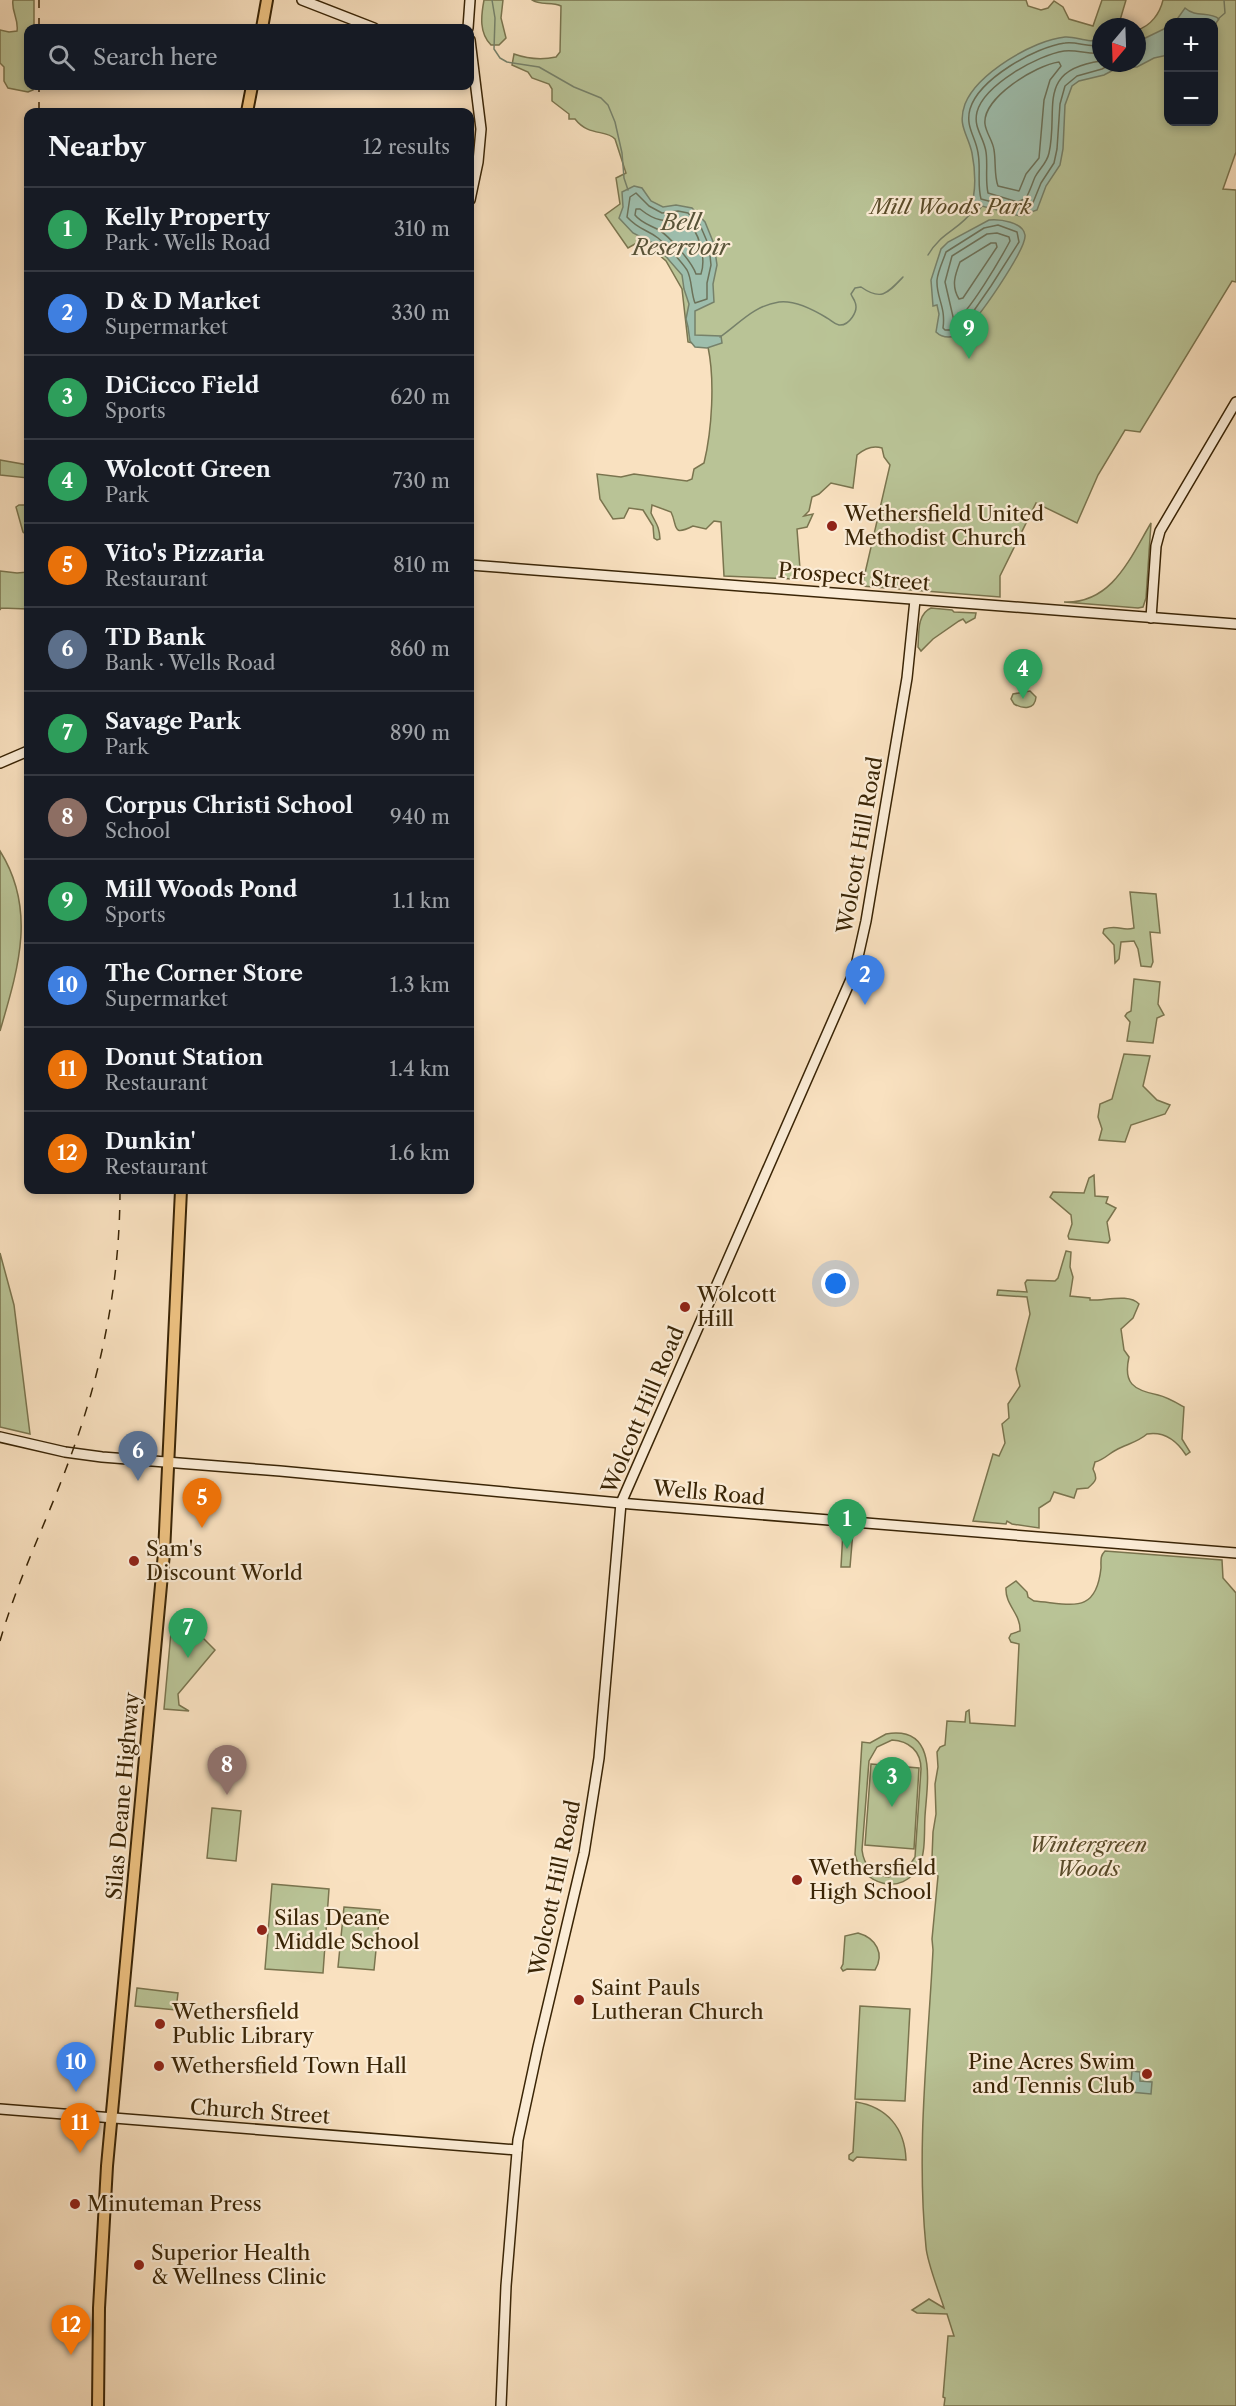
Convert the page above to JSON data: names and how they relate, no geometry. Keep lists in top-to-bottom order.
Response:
{
  "streets": {
    "main road": ["Silas Deane Highway"],
    "street": [
      "Prospect Street",
      "Wolcott Hill Road",
      "Wells Road",
      "Church Street"
    ]
  },
  "crossings": [
    ["Prospect Street", "Wolcott Hill Road"],
    ["Wolcott Hill Road", "Wells Road"],
    ["Wolcott Hill Road", "Church Street"],
    ["Wells Road", "Silas Deane Highway"],
    ["Silas Deane Highway", "Church Street"]
  ],
  "water": ["Bell Reservoir"],
  "parks": ["Mill Woods Park", "Wintergreen Woods"],
  "places": [
    "Wethersfield United Methodist Church",
    "Wolcott Hill",
    "Sam's Discount World",
    "Wethersfield High School",
    "Silas Deane Middle School",
    "Saint Pauls Lutheran Church",
    "Wethersfield Public Library",
    "Wethersfield Town Hall",
    "Pine Acres Swim and Tennis Club",
    "Minuteman Press",
    "Superior Health & Wellness Clinic"
  ],
  "north": "bottom",
  "page": {
    "map_buttons": ["+", "−"],
    "search": "Search here",
    "heading": ["Nearby", "12 results"],
    "list": [
      {
        "mark": "1",
        "name": "Kelly Property",
        "note": "Park · Wells Road",
        "value": "310 m"
      },
      {
        "mark": "2",
        "name": "D & D Market",
        "note": "Supermarket",
        "value": "330 m"
      },
      {
        "mark": "3",
        "name": "DiCicco Field",
        "note": "Sports",
        "value": "620 m"
      },
      {
        "mark": "4",
        "name": "Wolcott Green",
        "note": "Park",
        "value": "730 m"
      },
      {
        "mark": "5",
        "name": "Vito's Pizzaria",
        "note": "Restaurant",
        "value": "810 m"
      },
      {
        "mark": "6",
        "name": "TD Bank",
        "note": "Bank · Wells Road",
        "value": "860 m"
      },
      {
        "mark": "7",
        "name": "Savage Park",
        "note": "Park",
        "value": "890 m"
      },
      {
        "mark": "8",
        "name": "Corpus Christi School",
        "note": "School",
        "value": "940 m"
      },
      {
        "mark": "9",
        "name": "Mill Woods Pond",
        "note": "Sports",
        "value": "1.1 km"
      },
      {
        "mark": "10",
        "name": "The Corner Store",
        "note": "Supermarket",
        "value": "1.3 km"
      },
      {
        "mark": "11",
        "name": "Donut Station",
        "note": "Restaurant",
        "value": "1.4 km"
      },
      {
        "mark": "12",
        "name": "Dunkin'",
        "note": "Restaurant",
        "value": "1.6 km"
      }
    ],
    "pins": [
      "9",
      "4",
      "2",
      "6",
      "5",
      "1",
      "7",
      "8",
      "3",
      "10",
      "11",
      "12"
    ]
  }
}
